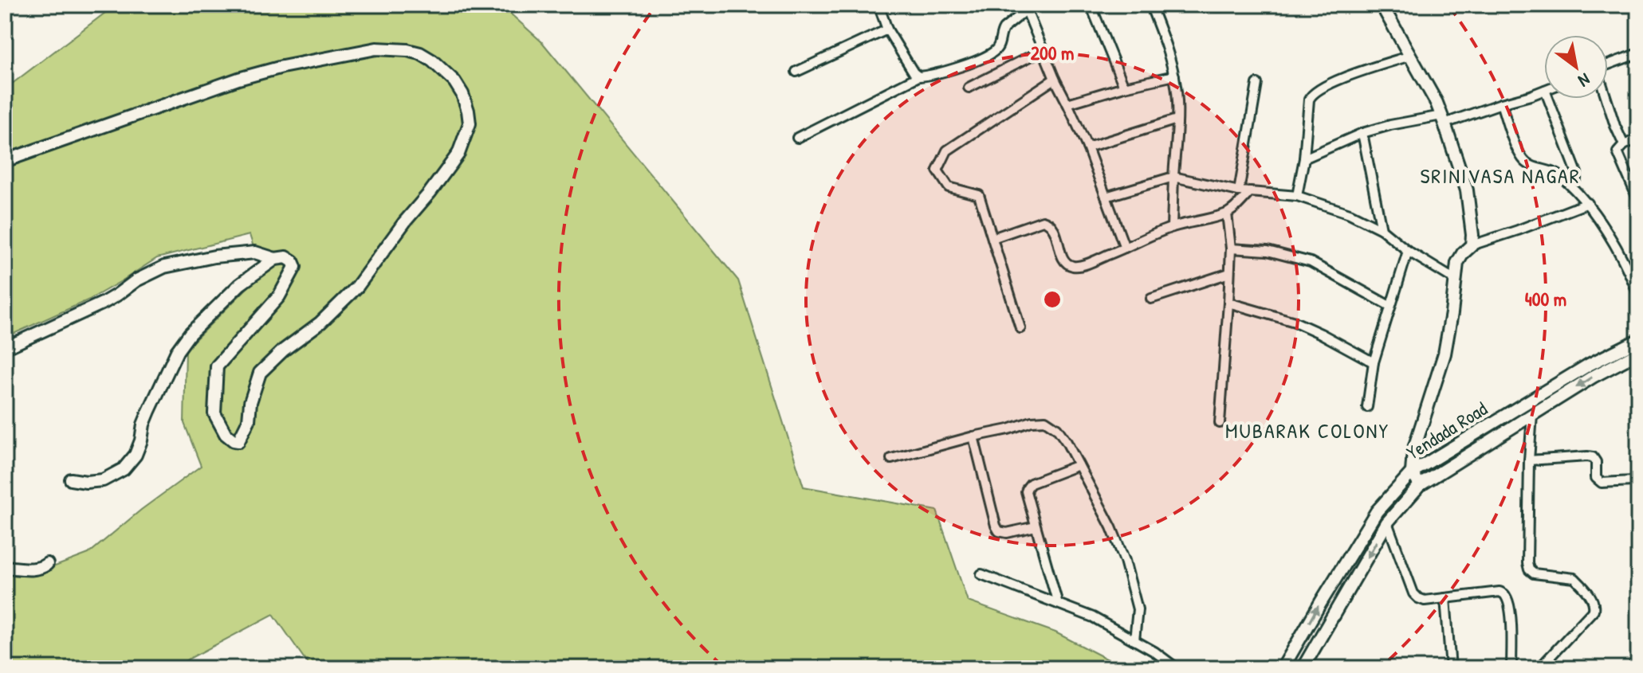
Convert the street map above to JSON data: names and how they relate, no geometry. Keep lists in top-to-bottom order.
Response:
{
  "streets": {
    "street": ["Yendada Road"]
  },
  "districts": ["SRINIVASA NAGAR", "MUBARAK COLONY"],
  "north": "bottom right",
  "rings": ["200 m", "400 m"]
}
